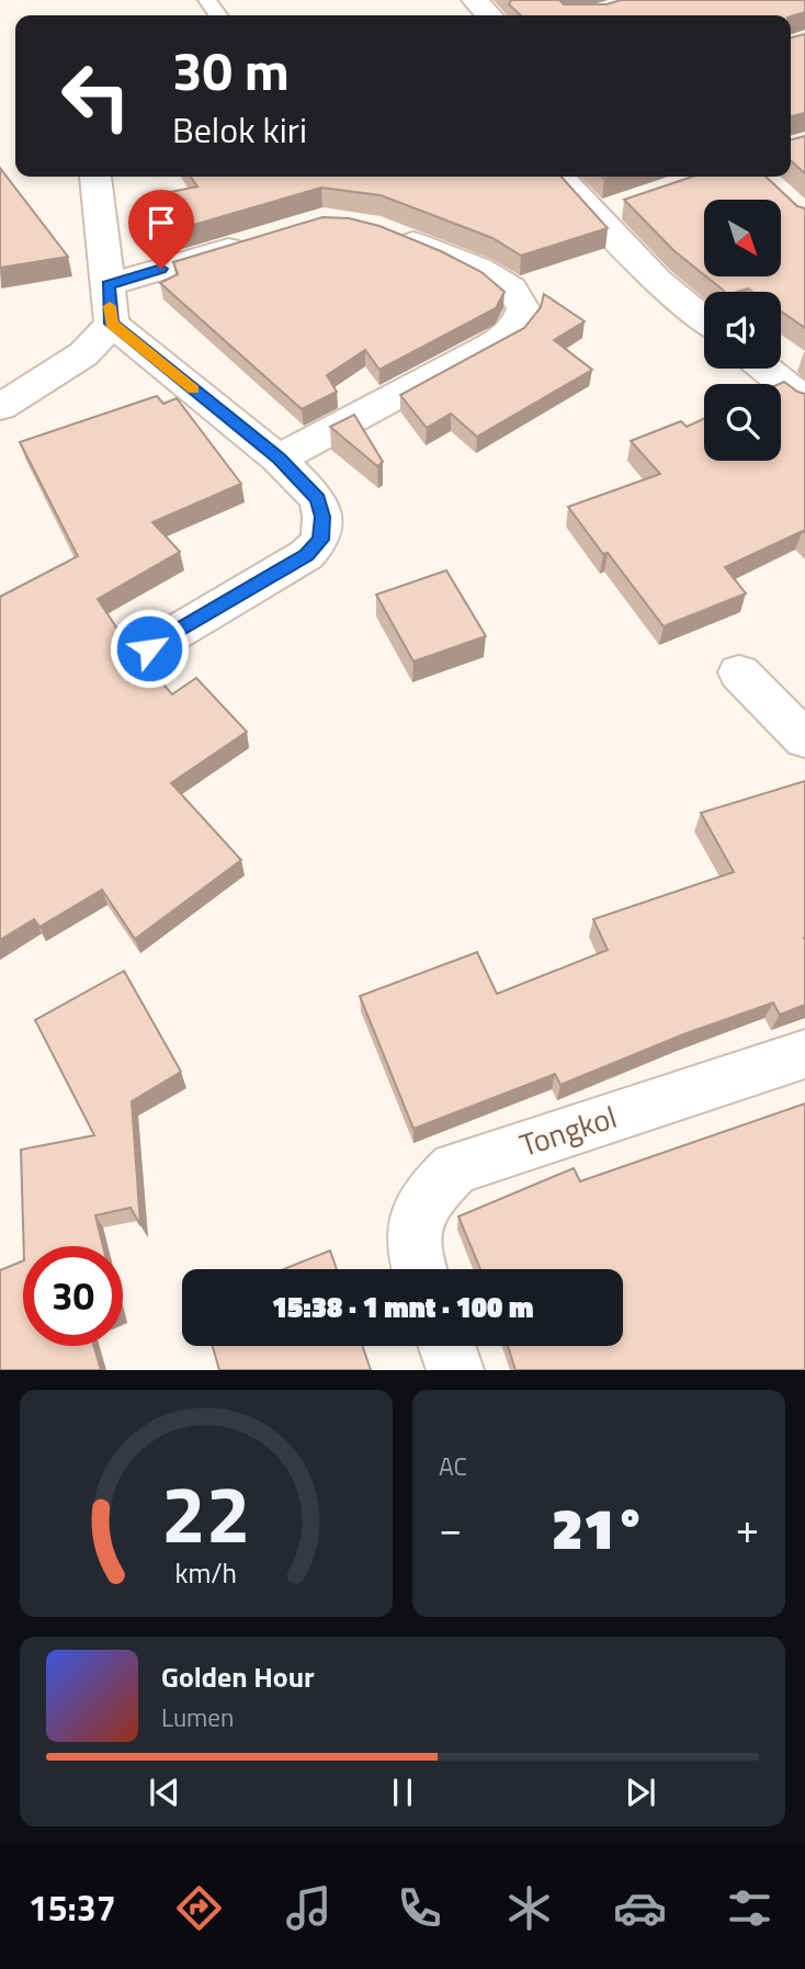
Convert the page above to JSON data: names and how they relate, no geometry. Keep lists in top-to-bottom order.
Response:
{
  "streets": {
    "street": ["Tongkol"]
  },
  "north": "bottom right",
  "page": {
    "turn": ["30 m", "Belok kiri"],
    "limit": "30",
    "trip": "15:38 · 1 mnt · 100 m",
    "tile": "AC",
    "heat": ["−", "21°", "+"],
    "song": ["Golden Hour", "Lumen"],
    "tabs": "15:37",
    "gauge": ["22", "km/h"]
  }
}
